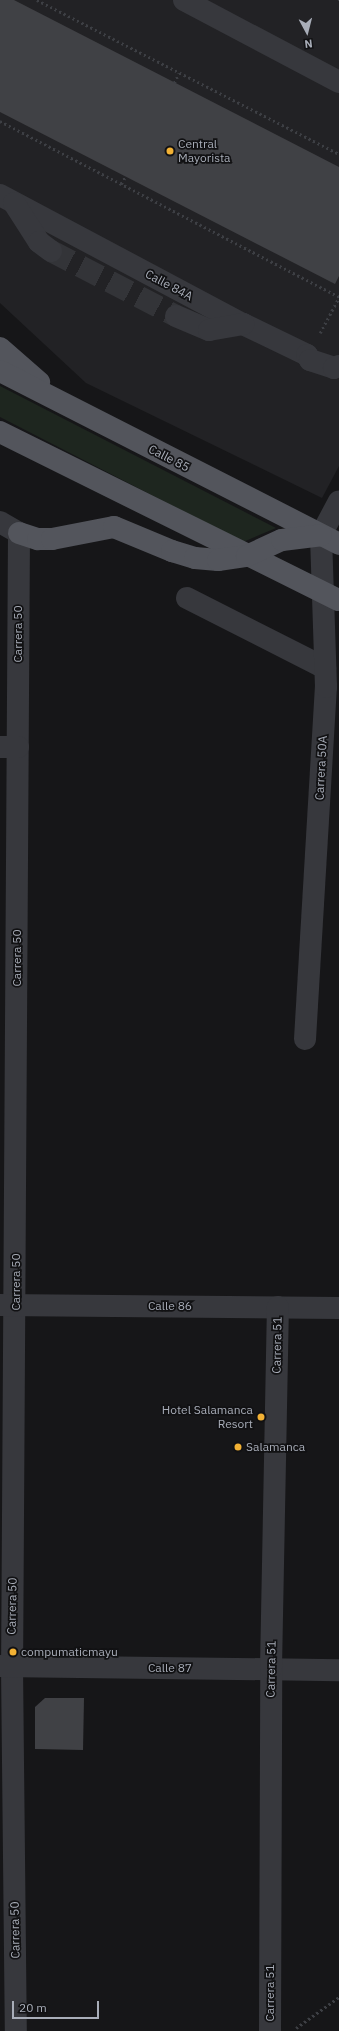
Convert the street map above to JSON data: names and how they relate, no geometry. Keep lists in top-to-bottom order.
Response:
{
  "streets": {
    "main road": ["Calle 85"],
    "street": [
      "Calle 84A",
      "Carrera 50",
      "Carrera 50A",
      "Calle 86",
      "Carrera 51",
      "Calle 87"
    ]
  },
  "crossings": [
    ["Calle 85", "Carrera 50A"],
    ["Carrera 50", "Calle 86"],
    ["Carrera 50", "Calle 87"],
    ["Calle 86", "Carrera 51"],
    ["Carrera 51", "Calle 87"]
  ],
  "places": [
    "Central Mayorista",
    "Hotel Salamanca Resort",
    "Salamanca",
    "compumaticmayu"
  ],
  "scale_bar": "20 m",
  "north": "bottom"
}
